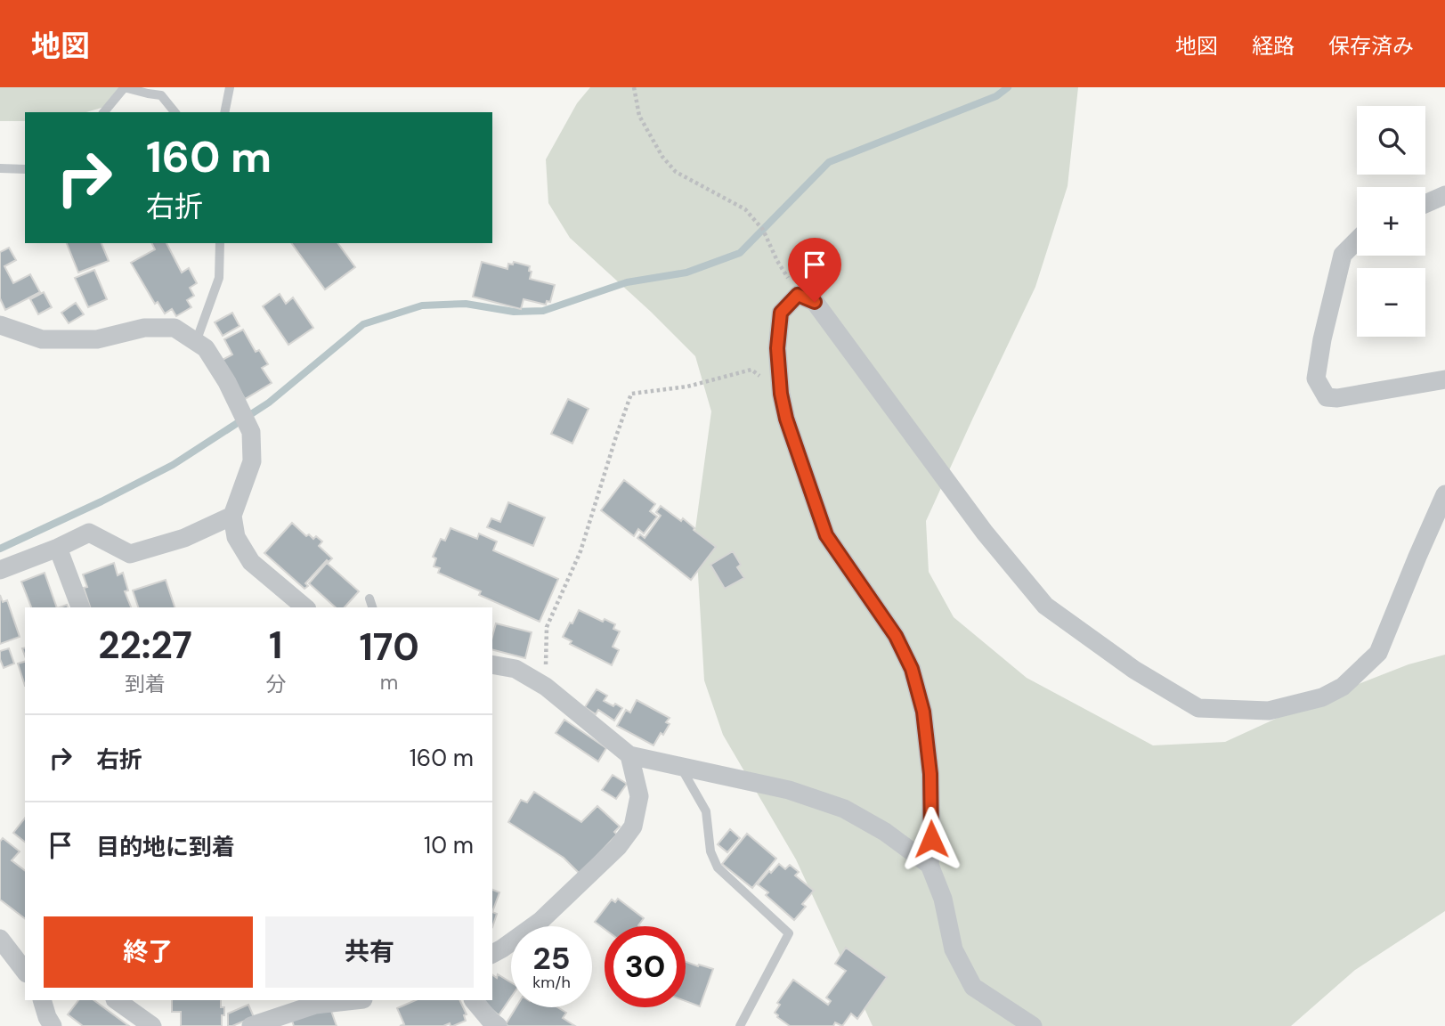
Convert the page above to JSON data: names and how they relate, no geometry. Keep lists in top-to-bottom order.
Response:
{
  "page": {
    "header": "地図",
    "nav": ["地図", "経路", "保存済み"],
    "map_buttons": ["+", "−"],
    "turn": ["160 m", "右折"],
    "eta": [
      "22:27",
      "到着",
      "1",
      "分",
      "170",
      "m"
    ],
    "list": [
      {
        "name": "右折",
        "value": "160 m"
      },
      {
        "name": "目的地に到着",
        "value": "10 m"
      }
    ],
    "buttons": ["終了", "共有"],
    "speed": "25 km/h",
    "limit": "30"
  }
}
